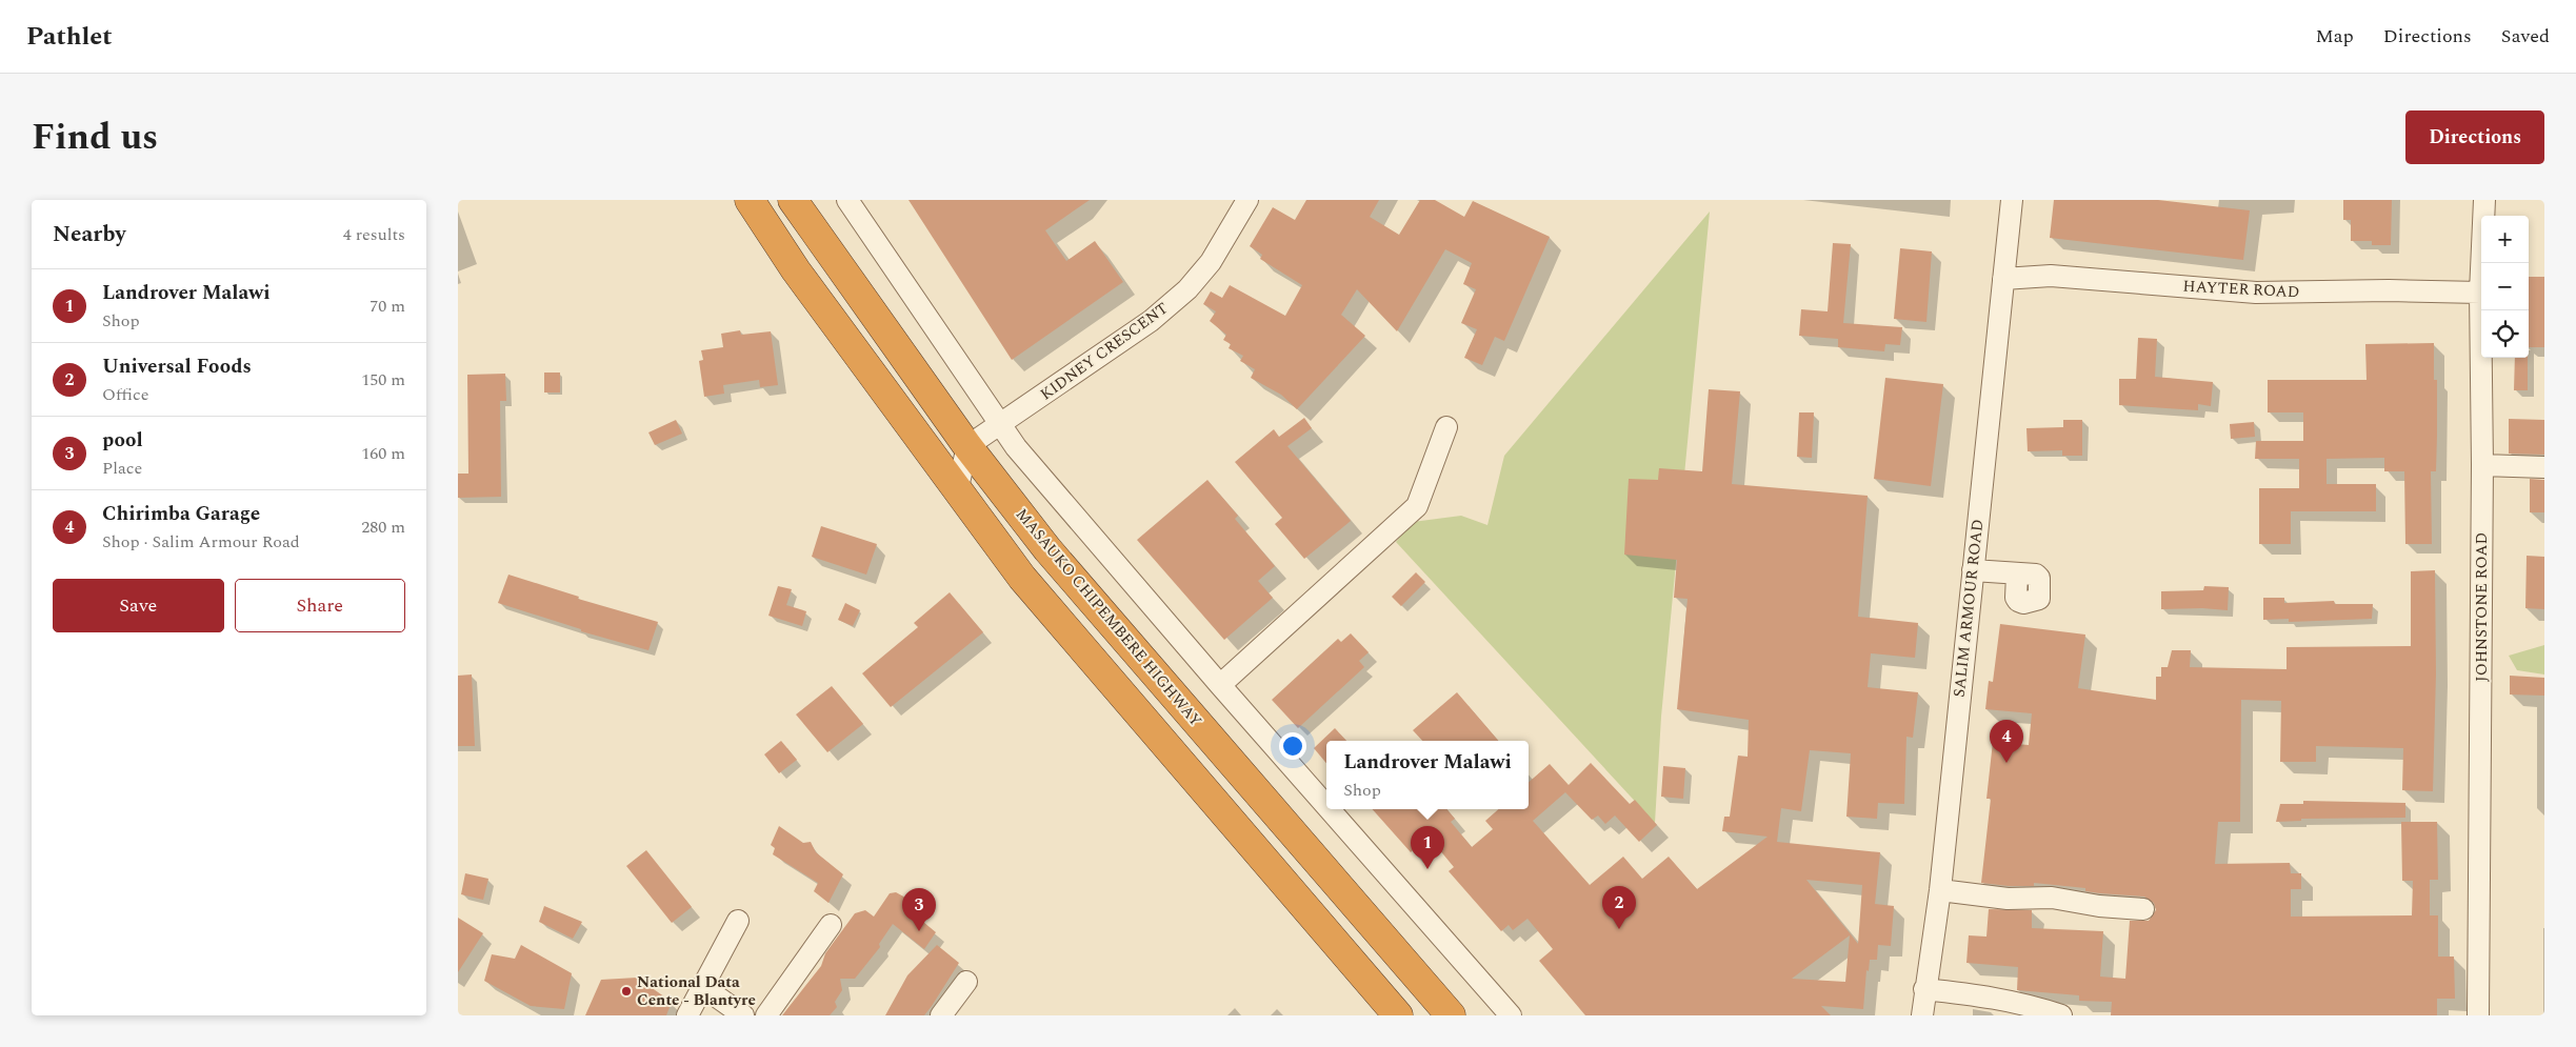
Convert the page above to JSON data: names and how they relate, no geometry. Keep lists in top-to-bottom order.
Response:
{
  "streets": {
    "highway": ["MASAUKO CHIPEMBERE HIGHWAY"],
    "street": [
      "HAYTER ROAD",
      "KIDNEY CRESCENT",
      "JOHNSTONE ROAD",
      "SALIM ARMOUR ROAD"
    ]
  },
  "crossings": [
    ["HAYTER ROAD", "JOHNSTONE ROAD"],
    ["HAYTER ROAD", "SALIM ARMOUR ROAD"],
    ["KIDNEY CRESCENT", "MASAUKO CHIPEMBERE HIGHWAY"]
  ],
  "places": ["National Data Cente - Blantyre"],
  "page": {
    "header": "Pathlet",
    "nav": ["Map", "Directions", "Saved"],
    "title": "Find us",
    "buttons": [
      "Directions",
      ["Save", "Share"]
    ],
    "heading": ["Nearby", "4 results"],
    "map_buttons": ["+", "−"],
    "list": [
      {
        "mark": "1",
        "name": "Landrover Malawi",
        "note": "Shop",
        "value": "70 m"
      },
      {
        "mark": "2",
        "name": "Universal Foods",
        "note": "Office",
        "value": "150 m"
      },
      {
        "mark": "3",
        "name": "pool",
        "note": "Place",
        "value": "160 m"
      },
      {
        "mark": "4",
        "name": "Chirimba Garage",
        "note": "Shop · Salim Armour Road",
        "value": "280 m"
      }
    ],
    "pins": [
      "4",
      "1",
      "2",
      "3"
    ],
    "popup": ["Landrover Malawi", "Shop"]
  }
}
